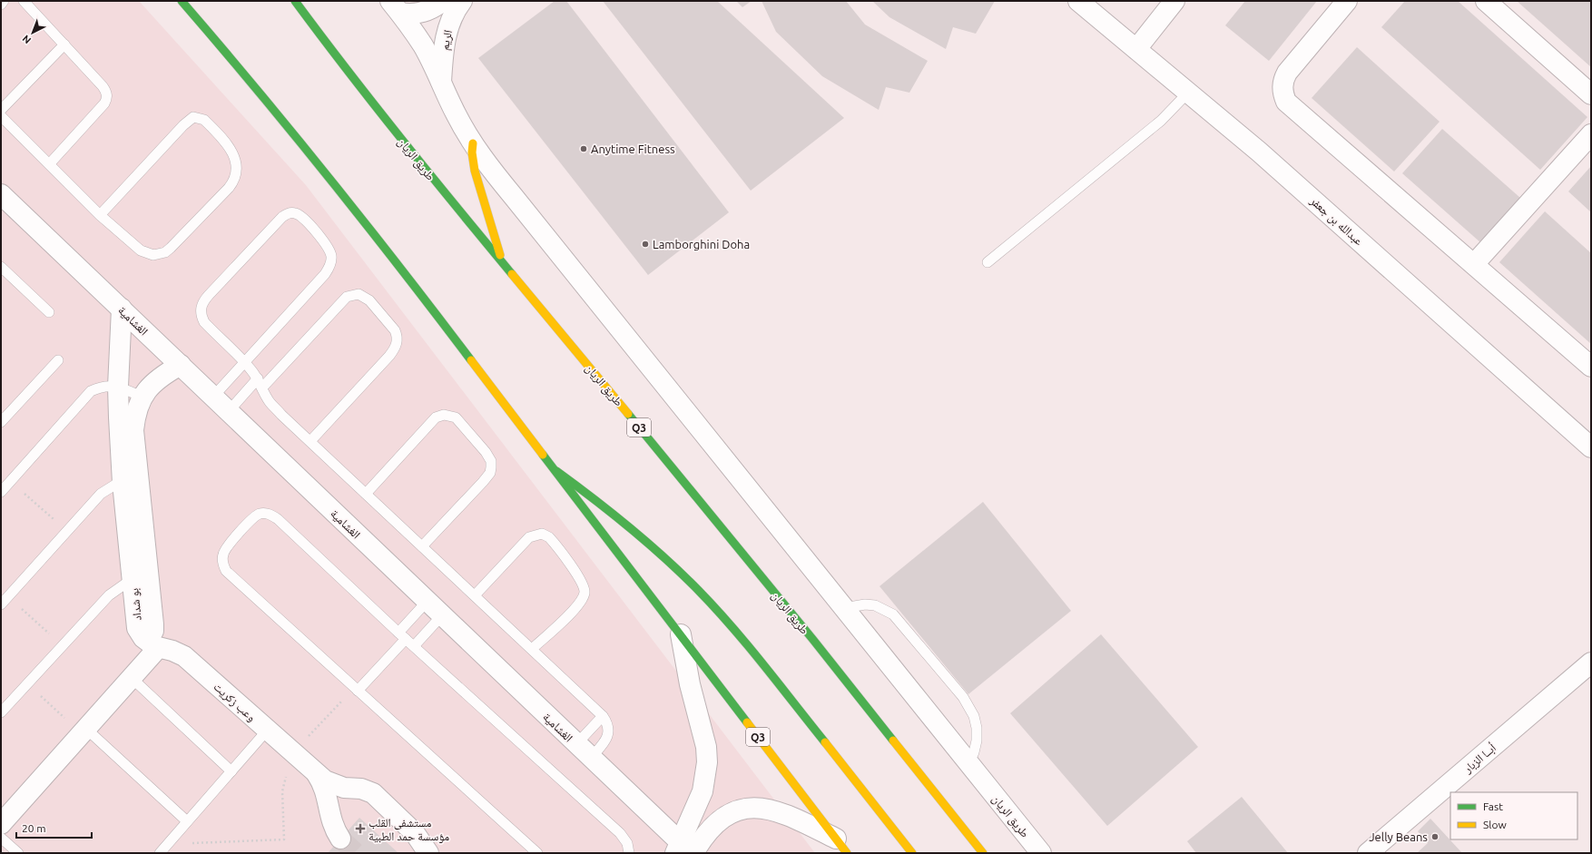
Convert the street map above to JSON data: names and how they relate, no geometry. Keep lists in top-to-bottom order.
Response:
{
  "streets": {
    "main road": ["طريق الريان", "Q3"],
    "street": [
      "الريم",
      "عبدالله بن جعفر",
      "الغشامية",
      "بو شداد",
      "وعب زكريت",
      "أبــا الزبار"
    ]
  },
  "crossings": [
    ["الريم", "طريق الريان"],
    ["الغشامية", "بو شداد"],
    ["بو شداد", "وعب زكريت"]
  ],
  "places": {
    "other": ["Anytime Fitness", "Lamborghini Doha", "Jelly Beans"],
    "health": ["مستشفى القلب مؤسسة حمد الطبية"]
  },
  "legend": ["Fast", "Slow"],
  "scale_bar": "20 m",
  "north": "bottom left"
}
